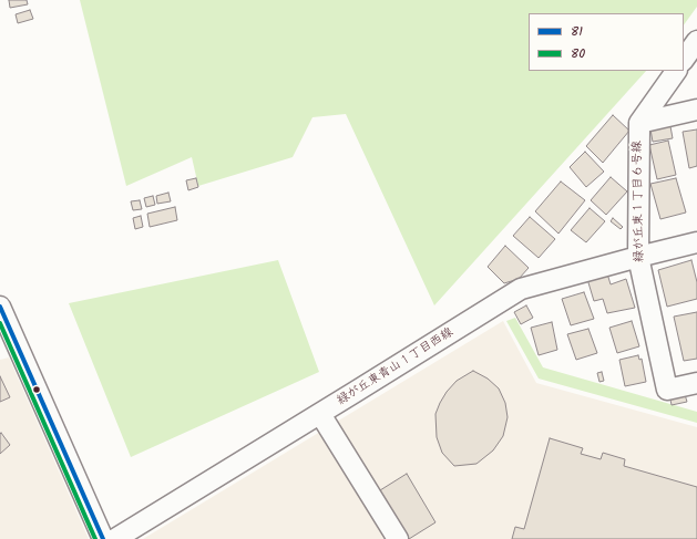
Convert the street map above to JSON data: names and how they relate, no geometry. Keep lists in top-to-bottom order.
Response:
{
  "streets": {
    "street": ["緑が丘東１丁目６号線", "緑が丘東青山１丁目西線"]
  },
  "crossings": [
    ["緑が丘東１丁目６号線", "緑が丘東青山１丁目西線"]
  ],
  "lines": ["transit line 81", "transit line 80"],
  "legend": ["81", "80"]
}
